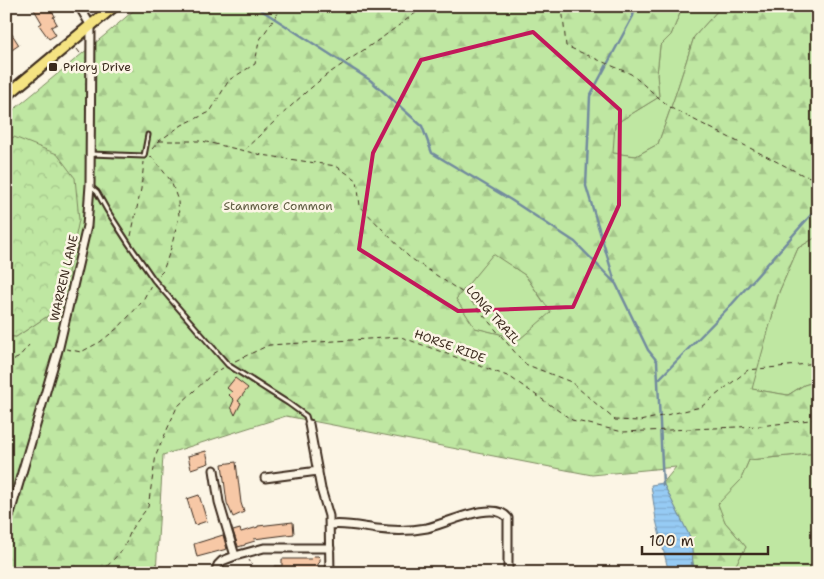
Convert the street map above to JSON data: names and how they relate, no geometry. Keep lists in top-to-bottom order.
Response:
{
  "streets": {
    "street": ["WARREN LANE"],
    "path": ["LONG TRAIL", "HORSE RIDE"]
  },
  "parks": ["Stanmore Common"],
  "places": {
    "transit": ["Priory Drive"]
  },
  "scale_bar": "100 m"
}
